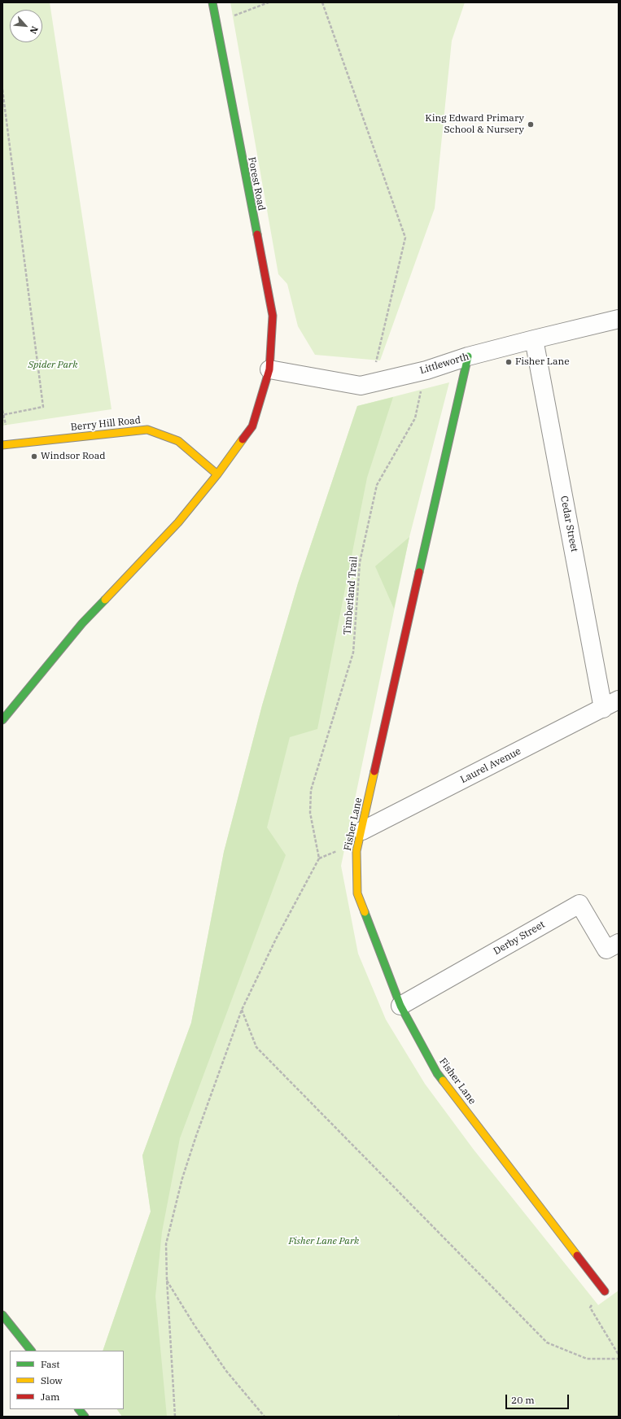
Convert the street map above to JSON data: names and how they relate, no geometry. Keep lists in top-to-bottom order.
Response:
{
  "streets": {
    "street": [
      "Forest Road",
      "Littleworth",
      "Berry Hill Road",
      "Cedar Street",
      "Laurel Avenue",
      "Fisher Lane",
      "Derby Street"
    ],
    "path": ["Timberland Trail"]
  },
  "crossings": [
    ["Forest Road", "Littleworth"],
    ["Littleworth", "Cedar Street"],
    ["Littleworth", "Timberland Trail"],
    ["Littleworth", "Fisher Lane"],
    ["Cedar Street", "Laurel Avenue"],
    ["Laurel Avenue", "Fisher Lane"],
    ["Fisher Lane", "Derby Street"]
  ],
  "parks": ["Spider Park", "Fisher Lane Park"],
  "places": ["King Edward Primary School & Nursery", "Fisher Lane", "Windsor Road"],
  "legend": ["Fast", "Slow", "Jam"],
  "scale_bar": "20 m",
  "north": "bottom right"
}
